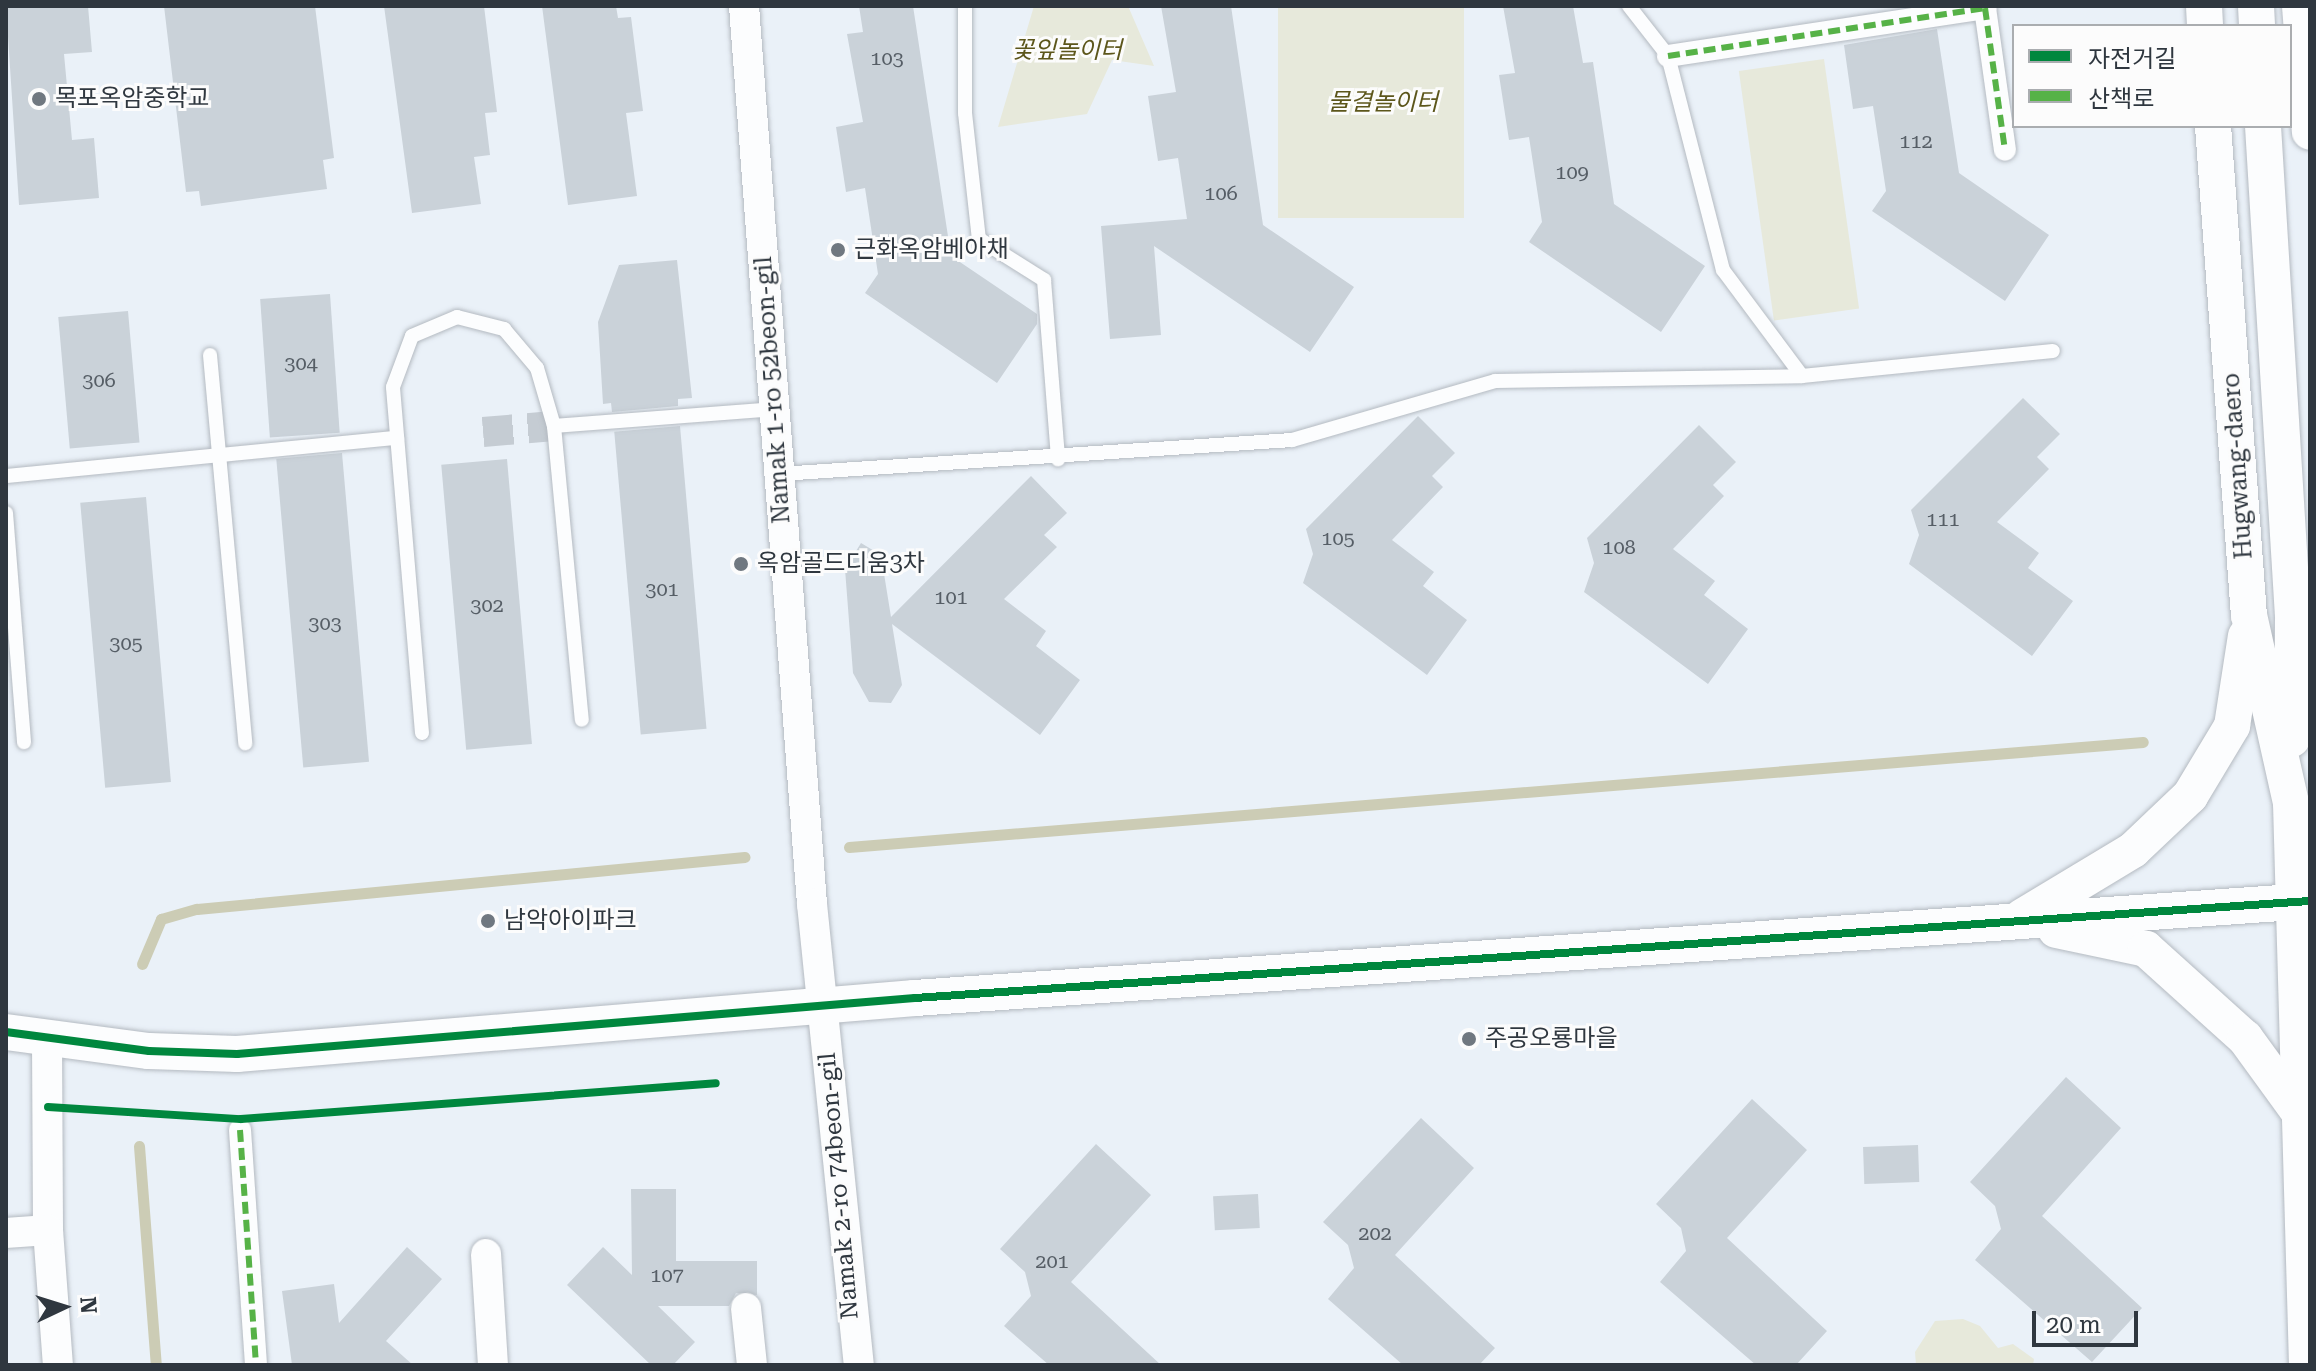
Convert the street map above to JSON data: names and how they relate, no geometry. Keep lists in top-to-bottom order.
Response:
{
  "streets": {
    "street": ["Namak 1-ro 52beon-gil", "Hugwang-daero", "Namak 2-ro 74beon-gil"]
  },
  "crossings": [
    ["Namak 1-ro 52beon-gil", "Namak 2-ro 74beon-gil"]
  ],
  "parks": ["꽃잎놀이터", "물결놀이터"],
  "places": [
    "목포옥암중학교",
    "근화옥암베아채",
    "옥암골드디움3차",
    "남악아이파크",
    "주공오룡마을"
  ],
  "house_numbers": [
    "103",
    "112",
    "109",
    "106",
    "304",
    "306",
    "111",
    "105",
    "108",
    "301",
    "101",
    "302",
    "303",
    "305",
    "202",
    "201",
    "107"
  ],
  "legend": ["자전거길", "산책로"],
  "scale_bar": "20 m",
  "north": "right"
}
